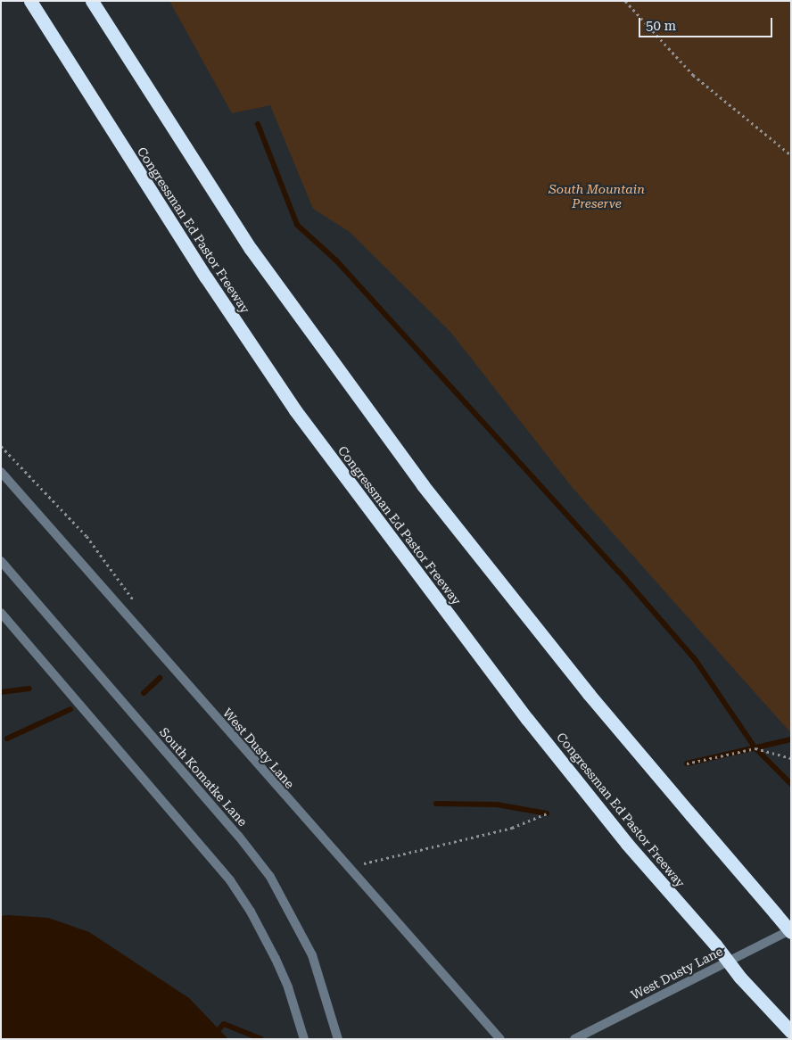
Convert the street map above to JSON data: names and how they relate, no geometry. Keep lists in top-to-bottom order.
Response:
{
  "streets": {
    "highway": ["Congressman Ed Pastor Freeway"],
    "street": ["West Dusty Lane", "South Komatke Lane"]
  },
  "parks": ["South Mountain Preserve"],
  "scale_bar": "50 m"
}
